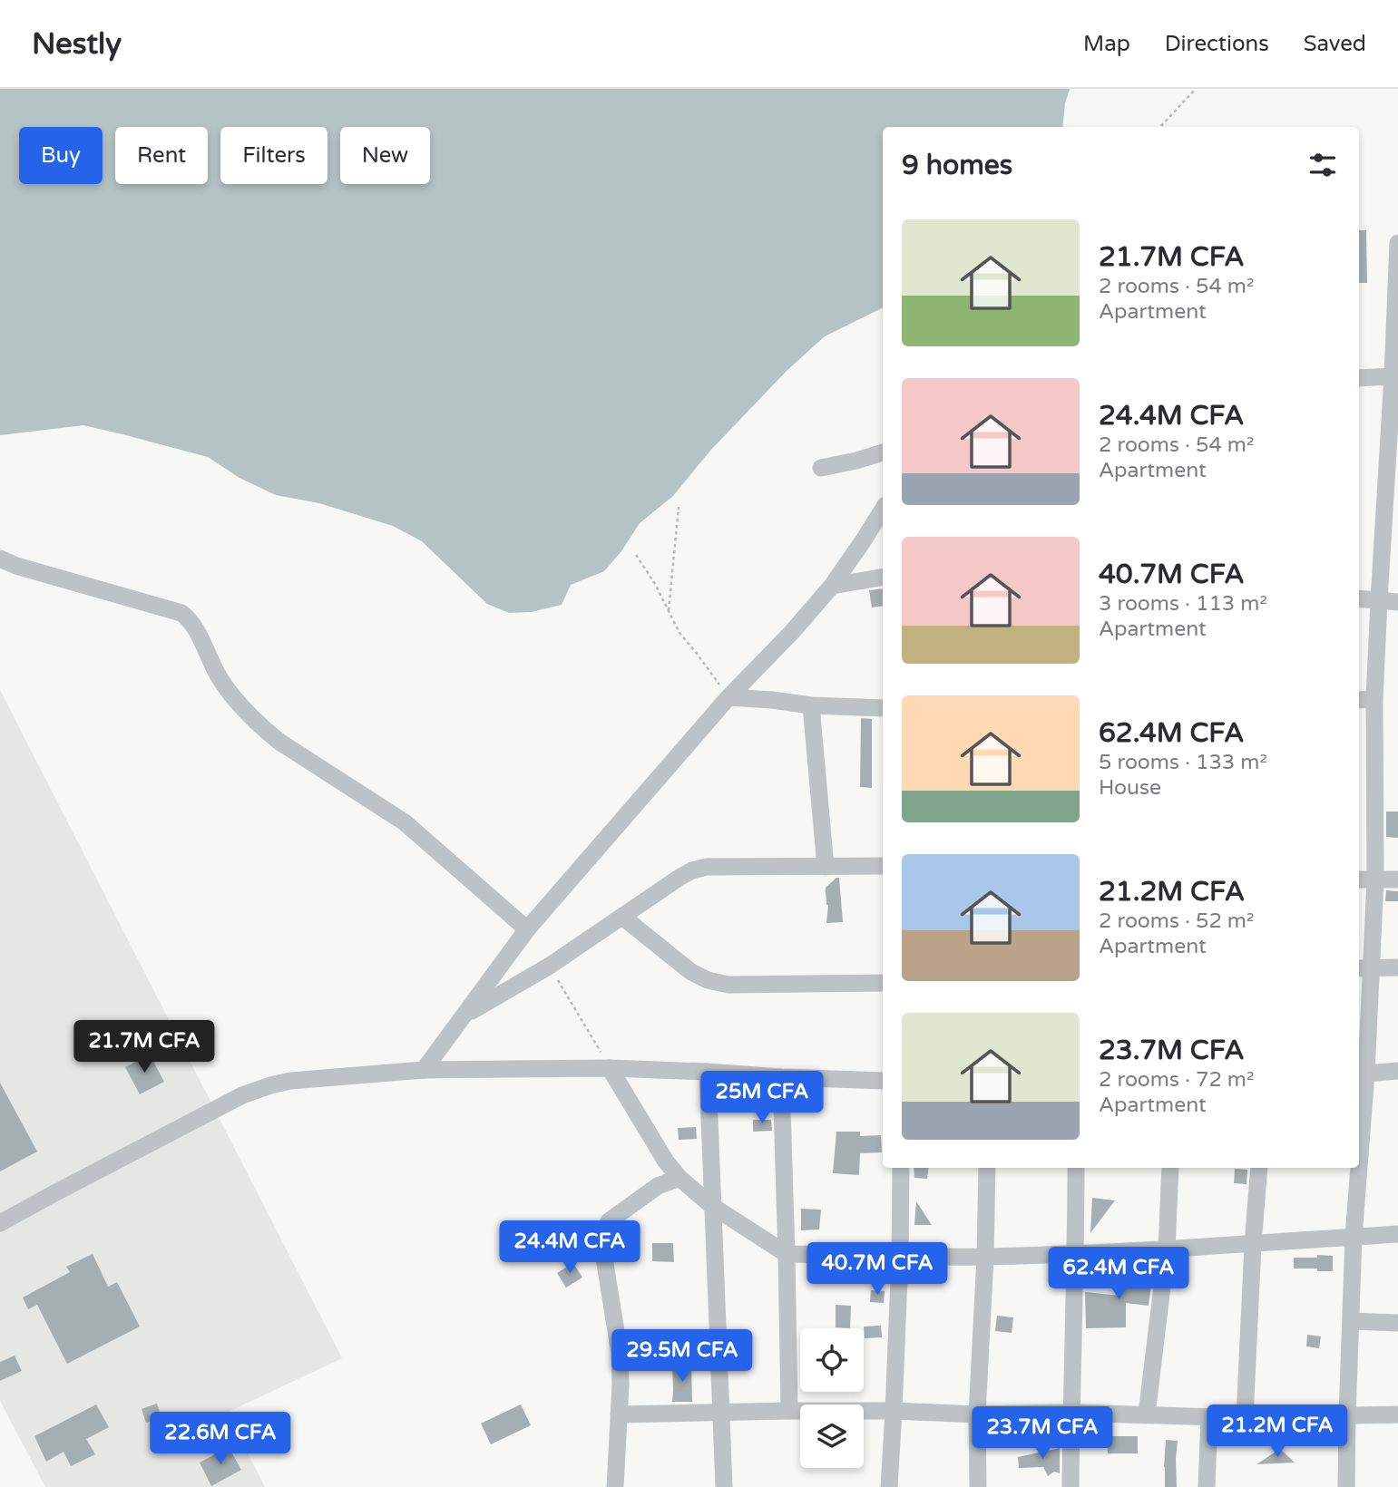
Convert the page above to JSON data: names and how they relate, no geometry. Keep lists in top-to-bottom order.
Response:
{
  "page": {
    "header": "Nestly",
    "nav": ["Map", "Directions", "Saved"],
    "chip": [
      "Buy",
      "Rent",
      "Filters",
      "New"
    ],
    "heading": "9 homes",
    "list": [
      {
        "name": "21.7M CFA",
        "note": "2 rooms · 54 m² · Apartment"
      },
      {
        "name": "24.4M CFA",
        "note": "2 rooms · 54 m² · Apartment"
      },
      {
        "name": "40.7M CFA",
        "note": "3 rooms · 113 m² · Apartment"
      },
      {
        "name": "62.4M CFA",
        "note": "5 rooms · 133 m² · House"
      },
      {
        "name": "21.2M CFA",
        "note": "2 rooms · 52 m² · Apartment"
      },
      {
        "name": "23.7M CFA",
        "note": "2 rooms · 72 m² · Apartment"
      }
    ],
    "price": [
      "21.7M CFA",
      "25M CFA",
      "24.4M CFA",
      "40.7M CFA",
      "62.4M CFA",
      "29.5M CFA",
      "21.2M CFA",
      "23.7M CFA",
      "22.6M CFA"
    ]
  }
}
